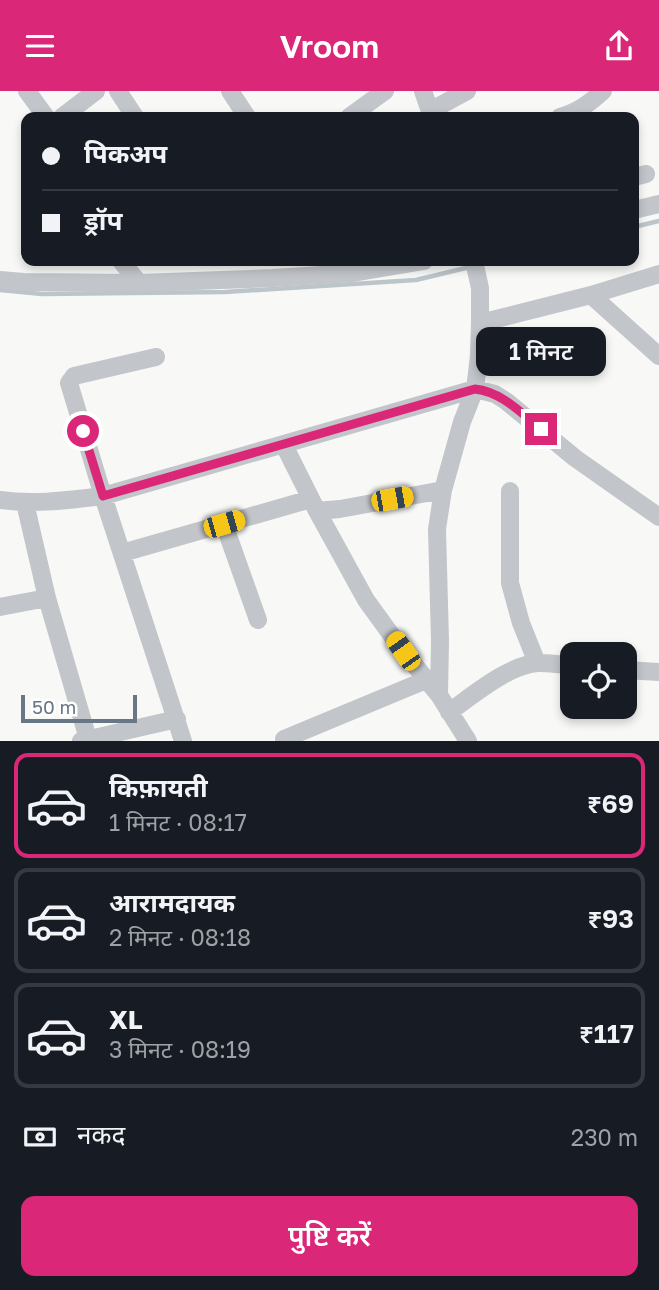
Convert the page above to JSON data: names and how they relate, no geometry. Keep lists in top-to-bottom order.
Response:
{
  "scale_bar": "50 m",
  "page": {
    "header": "Vroom",
    "banner": ["पिकअप", "ड्रॉप"],
    "bubble": "1 मिनट",
    "scale": "50 m",
    "list": [
      {
        "name": "किफ़ायती",
        "note": "1 मिनट · 08:17",
        "value": "₹69"
      },
      {
        "name": "आरामदायक",
        "note": "2 मिनट · 08:18",
        "value": "₹93"
      },
      {
        "name": "XL",
        "note": "3 मिनट · 08:19",
        "value": "₹117"
      }
    ],
    "pay": ["नकद", "230 m"],
    "buttons": "पुष्टि करें"
  }
}
